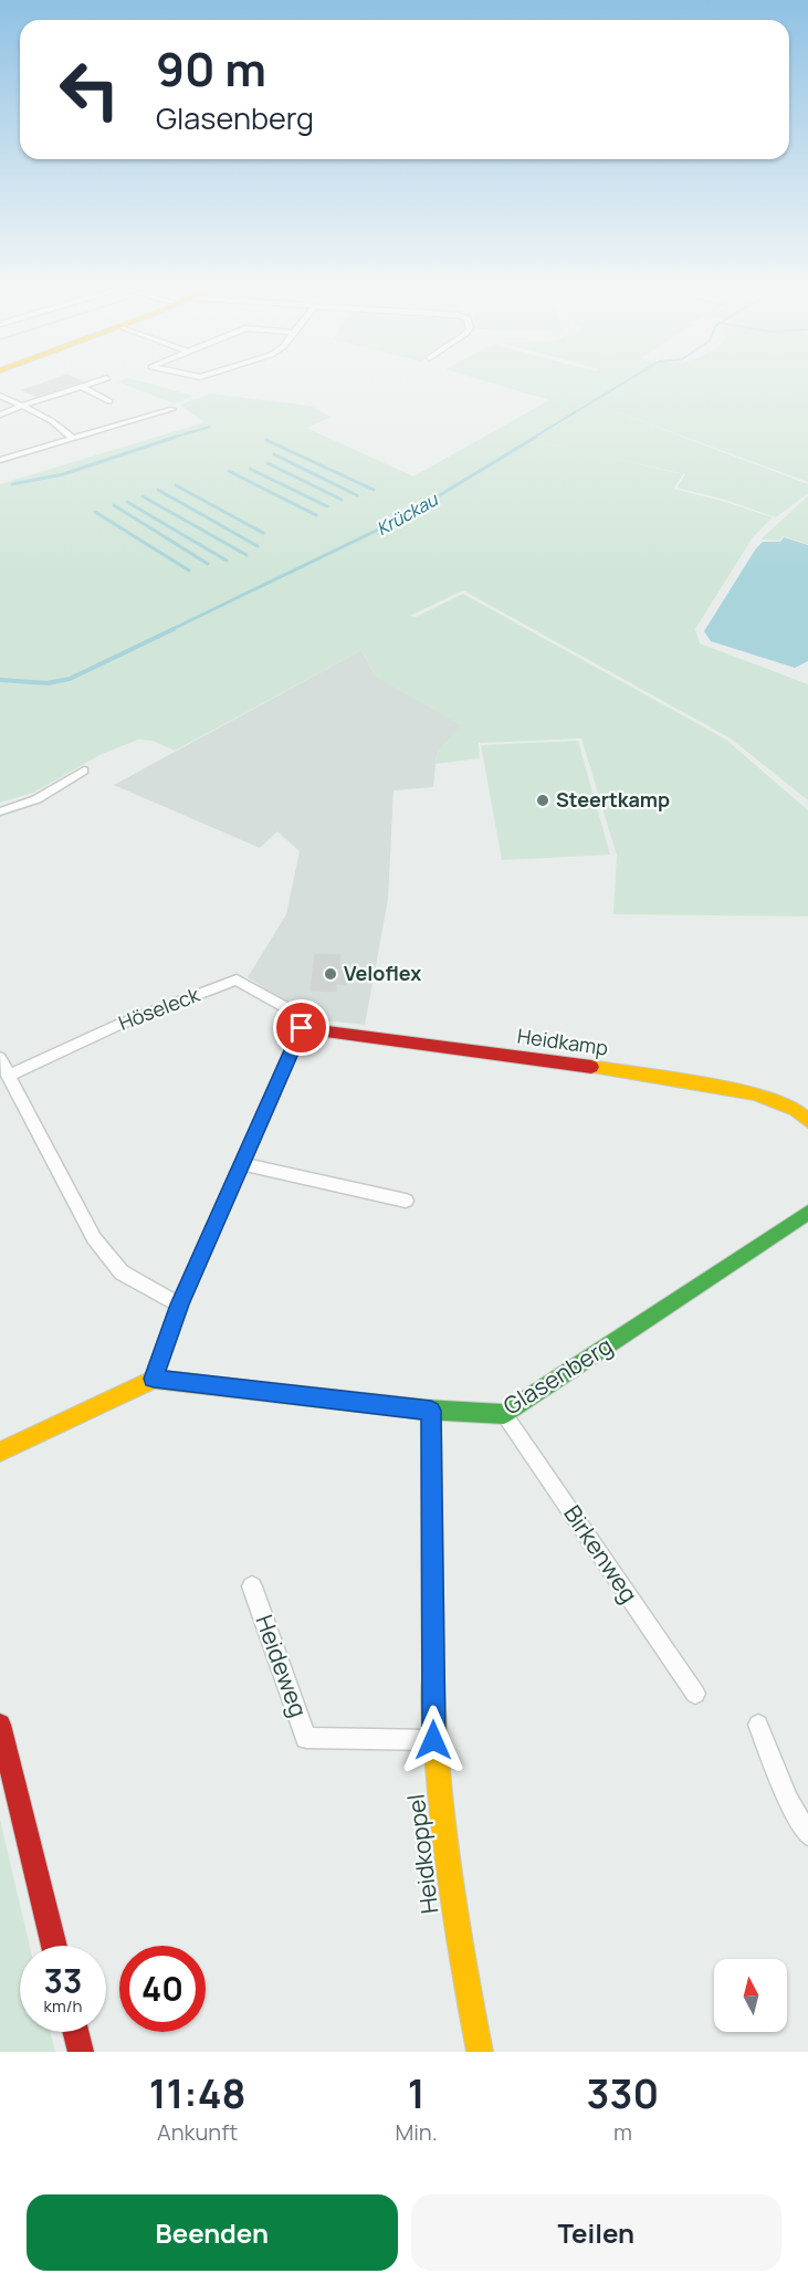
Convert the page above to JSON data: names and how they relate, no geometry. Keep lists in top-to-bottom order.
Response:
{
  "streets": {
    "street": [
      "Höseleck",
      "Heidkamp",
      "Glasenberg",
      "Birkenweg",
      "Heideweg",
      "Heidkoppel"
    ]
  },
  "crossings": [
    ["Höseleck", "Heidkamp"],
    ["Glasenberg", "Birkenweg"],
    ["Glasenberg", "Heidkoppel"],
    ["Heideweg", "Heidkoppel"]
  ],
  "water": ["Krückau"],
  "places": ["Steertkamp", "Veloflex"],
  "north": "top",
  "page": {
    "turn": ["90 m", "Glasenberg"],
    "speed": "33 km/h",
    "limit": "40",
    "eta": [
      "11:48",
      "Ankunft",
      "1",
      "Min.",
      "330",
      "m"
    ],
    "buttons": ["Beenden", "Teilen"]
  }
}
